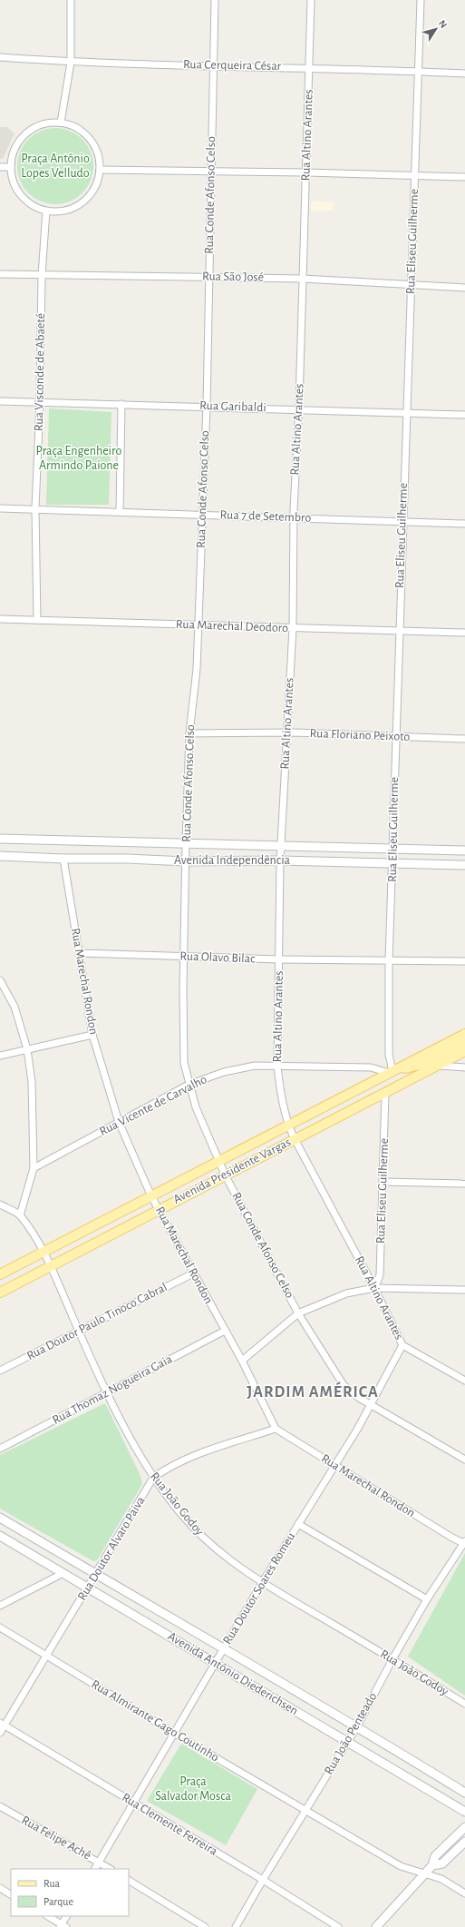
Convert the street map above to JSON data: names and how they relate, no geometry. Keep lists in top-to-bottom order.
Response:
{
  "streets": {
    "main road": ["Avenida Independência", "Avenida Presidente Vargas", "Avenida Antônio Diederichsen"],
    "street": [
      "Rua Cerqueira César",
      "Rua Altino Arantes",
      "Rua Conde Afonso Celso",
      "Rua Eliseu Guilherme",
      "Rua São José",
      "Rua Visconde de Abaeté",
      "Rua Garibaldi",
      "Rua 7 de Setembro",
      "Rua Marechal Deodoro",
      "Rua Floriano Peixoto",
      "Rua Olavo Bilac",
      "Rua Marechal Rondon",
      "Rua Vicente de Carvalho",
      "Rua Doutor Paulo Tinoco Cabral",
      "Rua Thomaz Nogueira Gaia",
      "Rua João Godoy",
      "Rua Doutor Alvaro Paiva",
      "Rua Doutor Soares Romeu",
      "Rua Almirante Gago Coutinho",
      "Rua João Penteado",
      "Rua Clemente Ferreira",
      "Rua Felipe Achê"
    ]
  },
  "crossings": [
    ["Rua Cerqueira César", "Rua Altino Arantes"],
    ["Rua Cerqueira César", "Rua Conde Afonso Celso"],
    ["Rua Cerqueira César", "Rua Eliseu Guilherme"],
    ["Rua Altino Arantes", "Rua Eliseu Guilherme"],
    ["Rua Altino Arantes", "Rua São José"],
    ["Rua Altino Arantes", "Rua Garibaldi"],
    ["Rua Altino Arantes", "Rua 7 de Setembro"],
    ["Rua Altino Arantes", "Rua Marechal Deodoro"],
    ["Rua Altino Arantes", "Rua Floriano Peixoto"],
    ["Rua Altino Arantes", "Avenida Independência"],
    ["Rua Altino Arantes", "Rua Olavo Bilac"],
    ["Rua Altino Arantes", "Rua Vicente de Carvalho"],
    ["Rua Altino Arantes", "Avenida Presidente Vargas"],
    ["Rua Altino Arantes", "Rua Doutor Soares Romeu"],
    ["Rua Conde Afonso Celso", "Rua São José"],
    ["Rua Conde Afonso Celso", "Rua Garibaldi"],
    ["Rua Conde Afonso Celso", "Rua 7 de Setembro"],
    ["Rua Conde Afonso Celso", "Rua Marechal Deodoro"],
    ["Rua Conde Afonso Celso", "Rua Floriano Peixoto"],
    ["Rua Conde Afonso Celso", "Avenida Independência"],
    ["Rua Conde Afonso Celso", "Rua Olavo Bilac"],
    ["Rua Conde Afonso Celso", "Rua Vicente de Carvalho"],
    ["Rua Conde Afonso Celso", "Avenida Presidente Vargas"],
    ["Rua Conde Afonso Celso", "Rua Doutor Soares Romeu"],
    ["Rua Eliseu Guilherme", "Rua São José"],
    ["Rua Eliseu Guilherme", "Rua Garibaldi"],
    ["Rua Eliseu Guilherme", "Rua 7 de Setembro"],
    ["Rua Eliseu Guilherme", "Rua Marechal Deodoro"],
    ["Rua Eliseu Guilherme", "Rua Floriano Peixoto"],
    ["Rua Eliseu Guilherme", "Avenida Independência"],
    ["Rua Eliseu Guilherme", "Rua Olavo Bilac"],
    ["Rua Eliseu Guilherme", "Rua Vicente de Carvalho"],
    ["Rua Eliseu Guilherme", "Avenida Presidente Vargas"],
    ["Rua São José", "Rua Visconde de Abaeté"],
    ["Rua Visconde de Abaeté", "Rua Garibaldi"],
    ["Rua Visconde de Abaeté", "Rua 7 de Setembro"],
    ["Rua Visconde de Abaeté", "Rua Marechal Deodoro"],
    ["Avenida Independência", "Rua Marechal Rondon"],
    ["Rua Olavo Bilac", "Rua Marechal Rondon"],
    ["Rua Marechal Rondon", "Rua Vicente de Carvalho"],
    ["Rua Marechal Rondon", "Avenida Presidente Vargas"],
    ["Rua Marechal Rondon", "Rua Doutor Paulo Tinoco Cabral"],
    ["Rua Marechal Rondon", "Rua Thomaz Nogueira Gaia"],
    ["Rua Marechal Rondon", "Rua Doutor Alvaro Paiva"],
    ["Rua Marechal Rondon", "Rua Doutor Soares Romeu"],
    ["Rua Marechal Rondon", "Rua João Penteado"],
    ["Rua Vicente de Carvalho", "Avenida Presidente Vargas"],
    ["Avenida Presidente Vargas", "Rua João Godoy"],
    ["Rua Doutor Paulo Tinoco Cabral", "Rua João Godoy"],
    ["Rua Thomaz Nogueira Gaia", "Rua João Godoy"],
    ["Rua João Godoy", "Rua Doutor Alvaro Paiva"],
    ["Rua João Godoy", "Rua Doutor Soares Romeu"],
    ["Rua João Godoy", "Rua João Penteado"],
    ["Rua Doutor Alvaro Paiva", "Avenida Antônio Diederichsen"],
    ["Rua Doutor Alvaro Paiva", "Rua Almirante Gago Coutinho"],
    ["Rua Doutor Alvaro Paiva", "Rua Clemente Ferreira"],
    ["Rua Doutor Soares Romeu", "Avenida Antônio Diederichsen"],
    ["Rua Doutor Soares Romeu", "Rua Almirante Gago Coutinho"],
    ["Rua Doutor Soares Romeu", "Rua Clemente Ferreira"],
    ["Rua Doutor Soares Romeu", "Rua Felipe Achê"],
    ["Avenida Antônio Diederichsen", "Rua João Penteado"],
    ["Rua Almirante Gago Coutinho", "Rua João Penteado"],
    ["Rua João Penteado", "Rua Clemente Ferreira"]
  ],
  "districts": ["JARDIM AMÉRICA"],
  "parks": ["Praça Antônio Lopes Velludo", "Praça Engenheiro Armindo Paione", "Praça Salvador Mosca"],
  "legend": ["Rua", "Parque"],
  "north": "top right"
}
